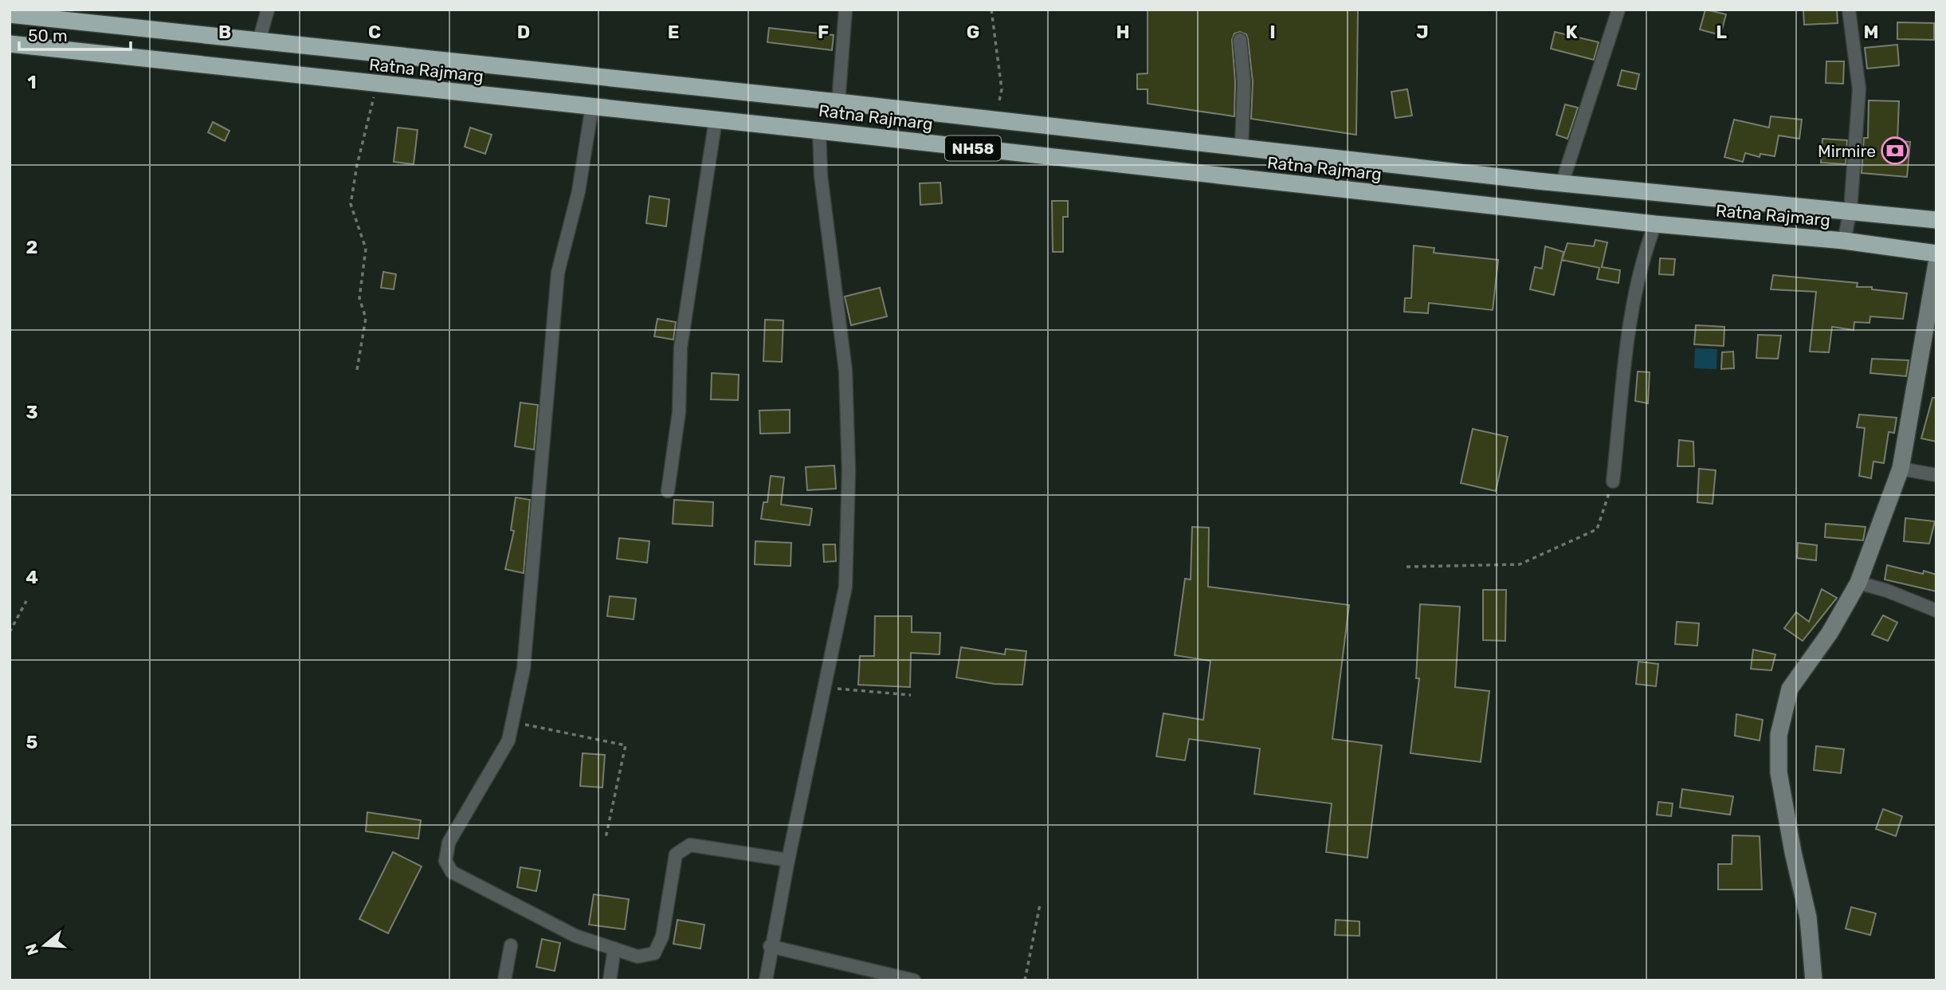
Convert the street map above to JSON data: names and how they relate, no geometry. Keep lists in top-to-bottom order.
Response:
{
  "streets": {
    "highway": ["Ratna Rajmarg", "NH58"]
  },
  "places": {
    "bank": ["Mirmire"]
  },
  "scale_bar": "50 m",
  "north": "left",
  "grid": {
    "columns": [
      "B",
      "C",
      "D",
      "E",
      "F",
      "G",
      "H",
      "I",
      "J",
      "K",
      "L",
      "M"
    ],
    "rows": [
      "1",
      "2",
      "3",
      "4",
      "5"
    ]
  }
}
